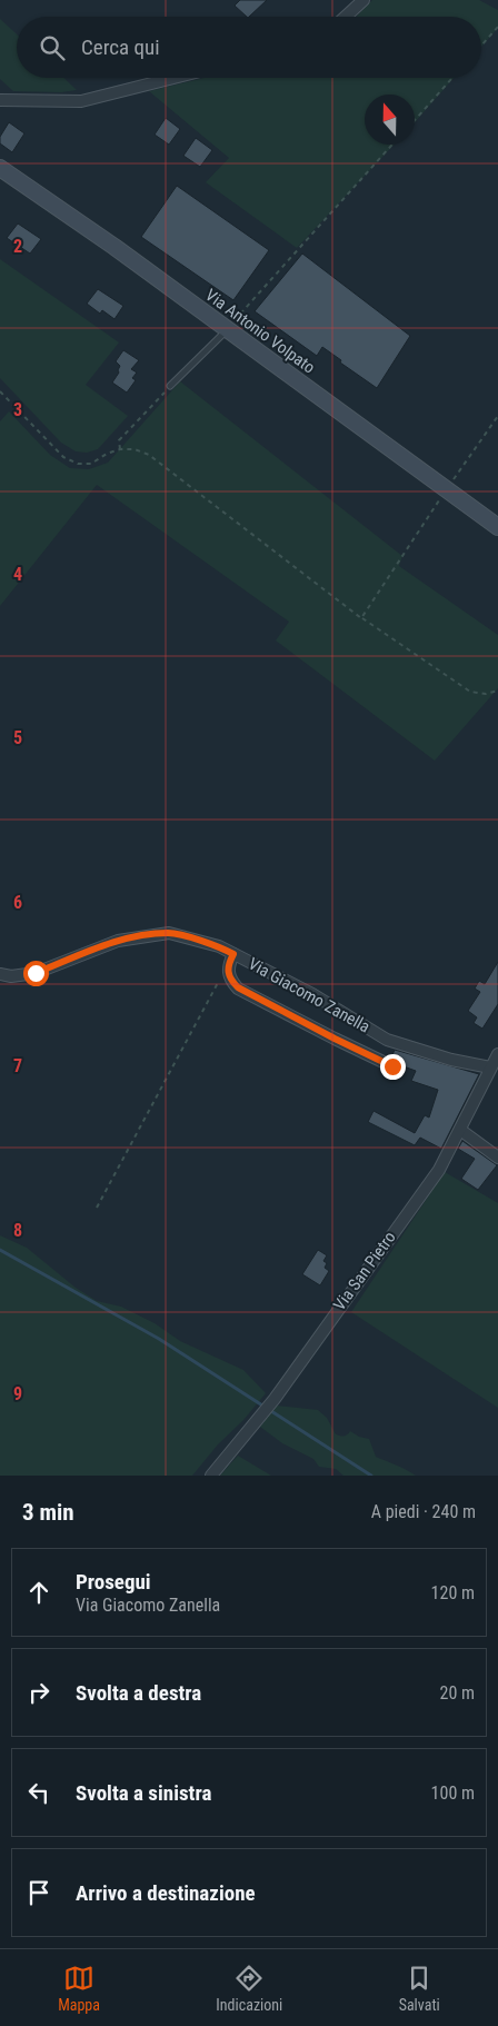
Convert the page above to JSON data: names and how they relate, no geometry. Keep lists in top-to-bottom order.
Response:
{
  "streets": {
    "street": ["Via Antonio Volpato", "Via Giacomo Zanella", "Via San Pietro"]
  },
  "crossings": [
    ["Via Giacomo Zanella", "Via San Pietro"]
  ],
  "north": "top",
  "page": {
    "search": "Cerca qui",
    "heading": ["3 min", "A piedi · 240 m"],
    "list": [
      ["Prosegui", "Via Giacomo Zanella", "120 m"],
      ["Svolta a destra", "20 m"],
      ["Svolta a sinistra", "100 m"],
      "Arrivo a destinazione"
    ],
    "nav": ["Mappa", "Indicazioni", "Salvati"]
  },
  "grid": {
    "rows": [
      "2",
      "3",
      "4",
      "5",
      "6",
      "7",
      "8",
      "9"
    ]
  }
}
